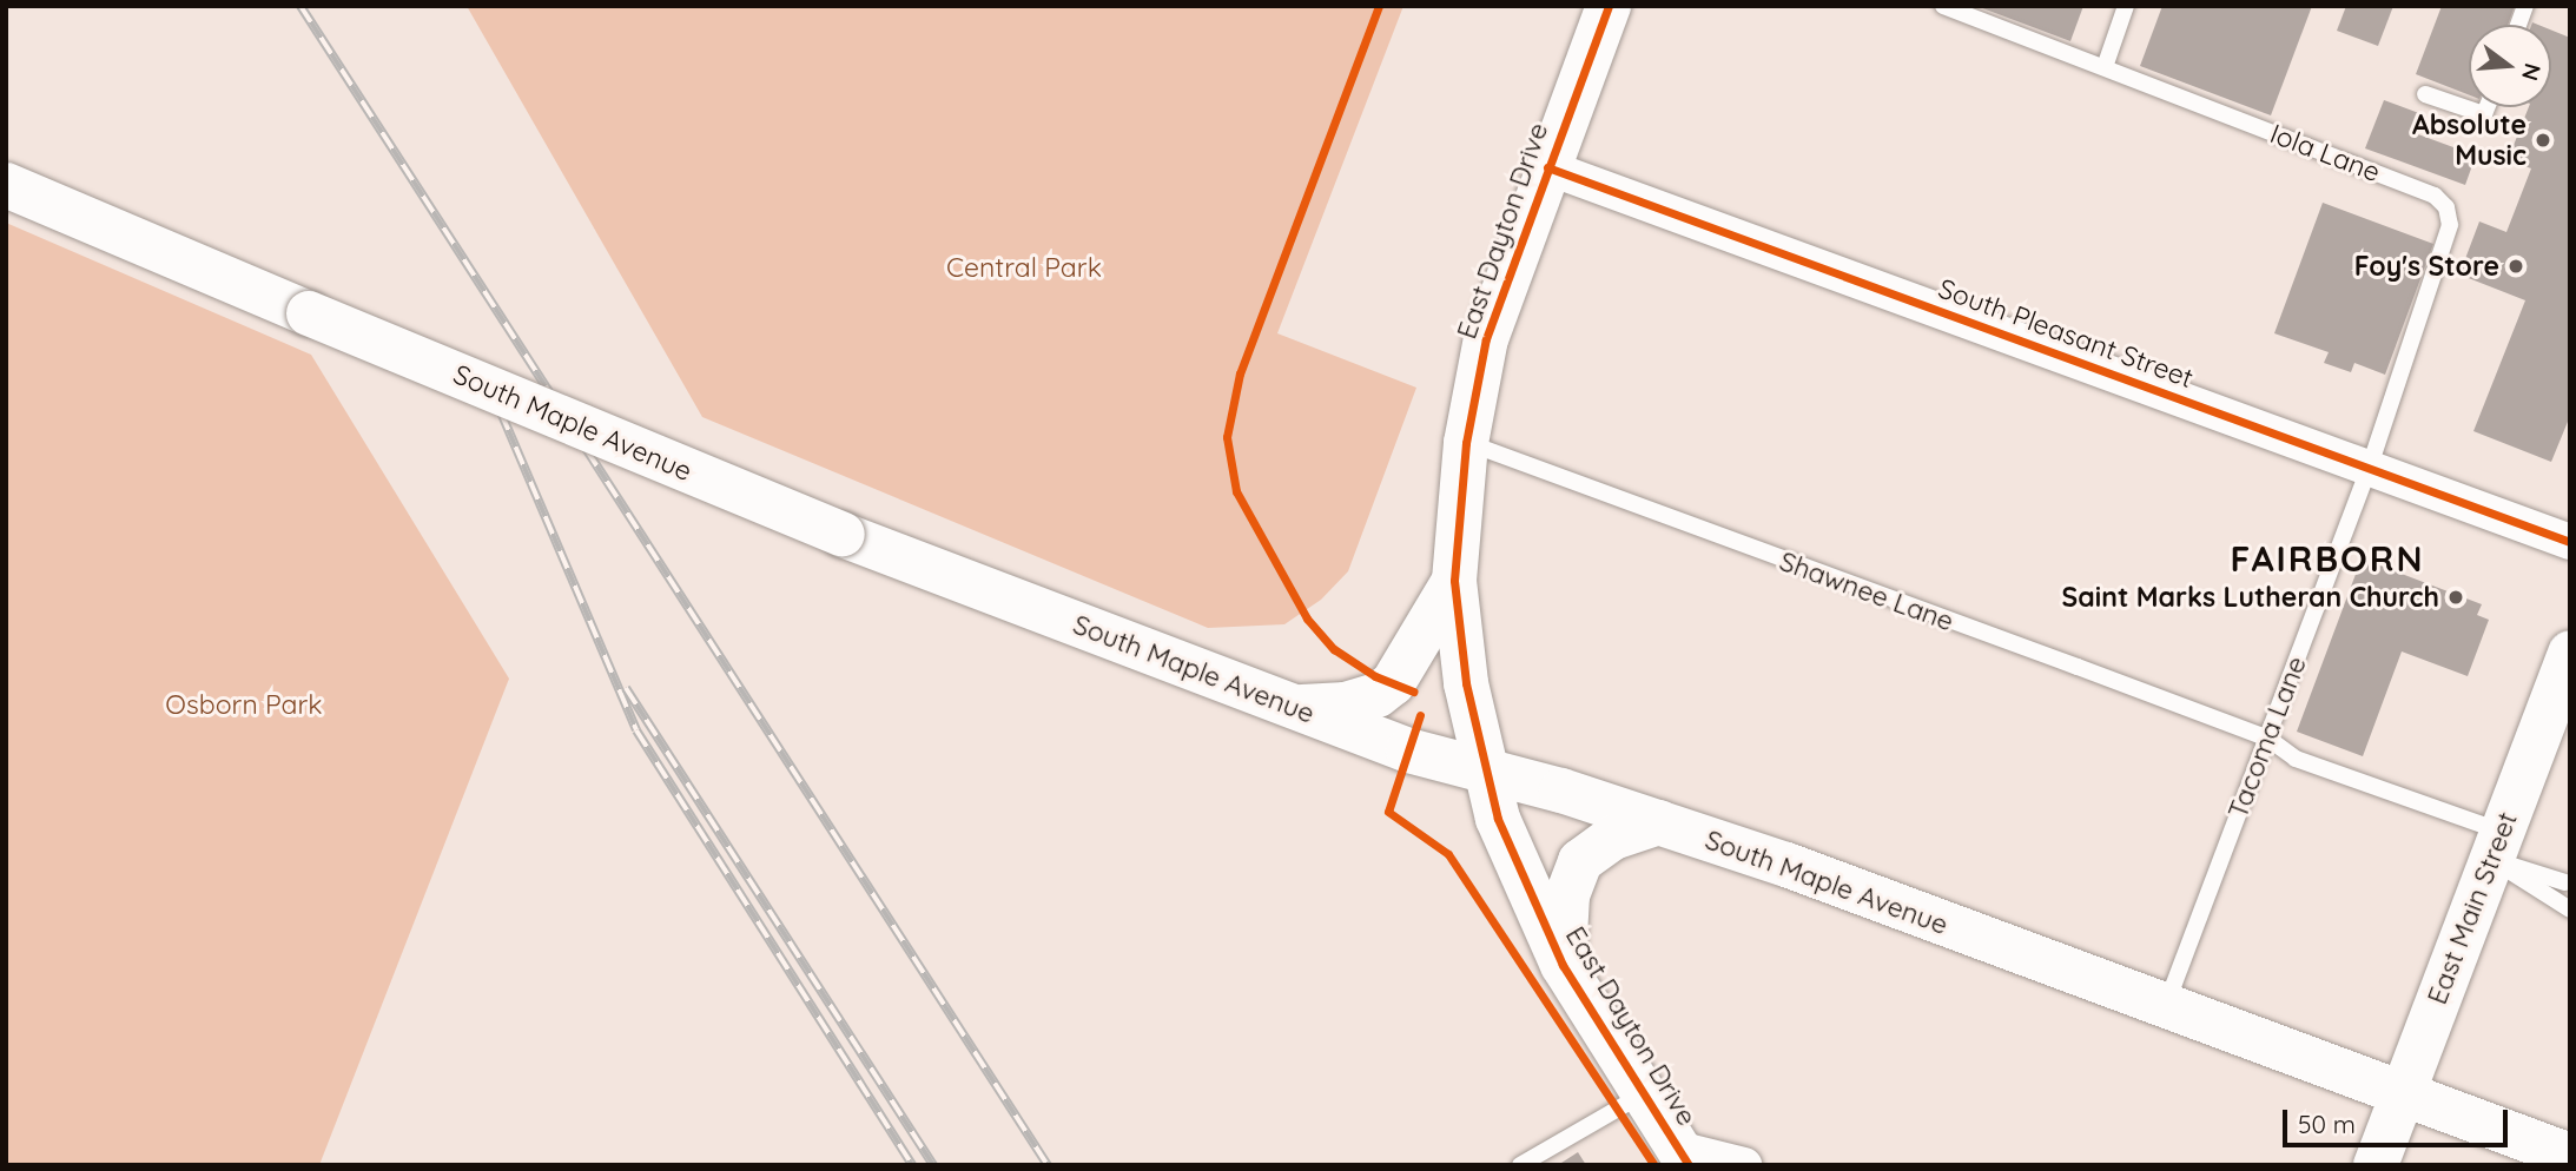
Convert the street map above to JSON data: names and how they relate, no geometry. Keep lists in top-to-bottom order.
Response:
{
  "streets": {
    "main road": ["East Dayton Drive", "South Maple Avenue", "East Main Street"],
    "street": ["South Pleasant Street"],
    "lane": ["Iola Lane", "Shawnee Lane", "Tacoma Lane"]
  },
  "crossings": [
    ["Iola Lane", "South Pleasant Street"],
    ["Iola Lane", "Tacoma Lane"],
    ["East Dayton Drive", "South Pleasant Street"],
    ["East Dayton Drive", "South Maple Avenue"],
    ["East Dayton Drive", "Shawnee Lane"],
    ["South Pleasant Street", "Tacoma Lane"],
    ["South Maple Avenue", "Tacoma Lane"],
    ["South Maple Avenue", "East Main Street"],
    ["Shawnee Lane", "Tacoma Lane"],
    ["Shawnee Lane", "East Main Street"]
  ],
  "districts": ["FAIRBORN"],
  "parks": ["Central Park", "Osborn Park"],
  "places": ["Absolute Music", "Foy's Store", "Saint Marks Lutheran Church"],
  "scale_bar": "50 m",
  "north": "right"
}
